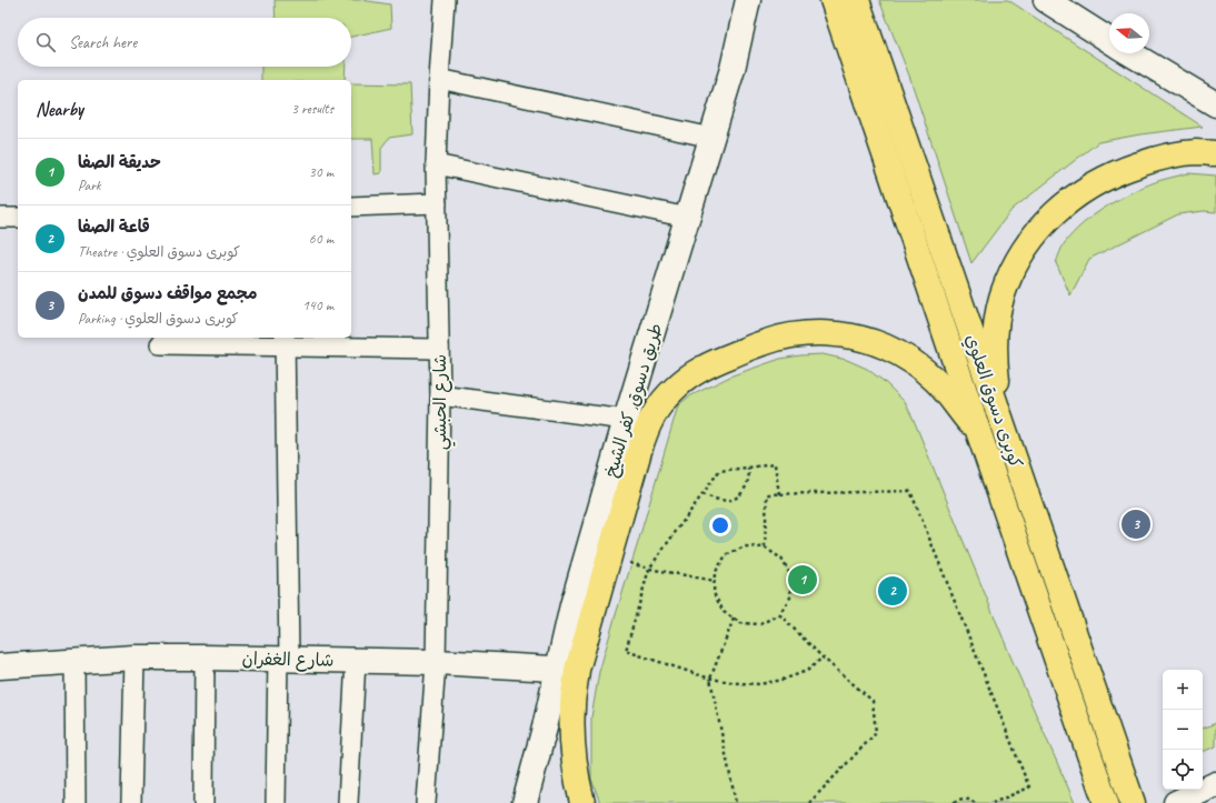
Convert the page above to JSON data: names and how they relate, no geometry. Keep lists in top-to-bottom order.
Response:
{
  "streets": {
    "highway": ["كوبرى دسوق العلوي"],
    "main road": ["طريق دسوق, كفر الشيخ", "شارع الغفران"],
    "street": ["شارع الحبشي"]
  },
  "crossings": [
    ["طريق دسوق, كفر الشيخ", "شارع الغفران"],
    ["شارع الحبشي", "شارع الغفران"]
  ],
  "north": "left",
  "page": {
    "search": "Search here",
    "heading": ["Nearby", "3 results"],
    "list": [
      {
        "mark": "1",
        "name": "حديقة الصفا",
        "note": "Park",
        "value": "30 m"
      },
      {
        "mark": "2",
        "name": "قاعة الصفا",
        "note": "Theatre · كوبرى دسوق العلوي",
        "value": "60 m"
      },
      {
        "mark": "3",
        "name": "مجمع مواقف دسوق للمدن",
        "note": "Parking · كوبرى دسوق العلوي",
        "value": "140 m"
      }
    ],
    "pins": ["3", "1", "2"],
    "map_buttons": ["+", "−"]
  }
}
